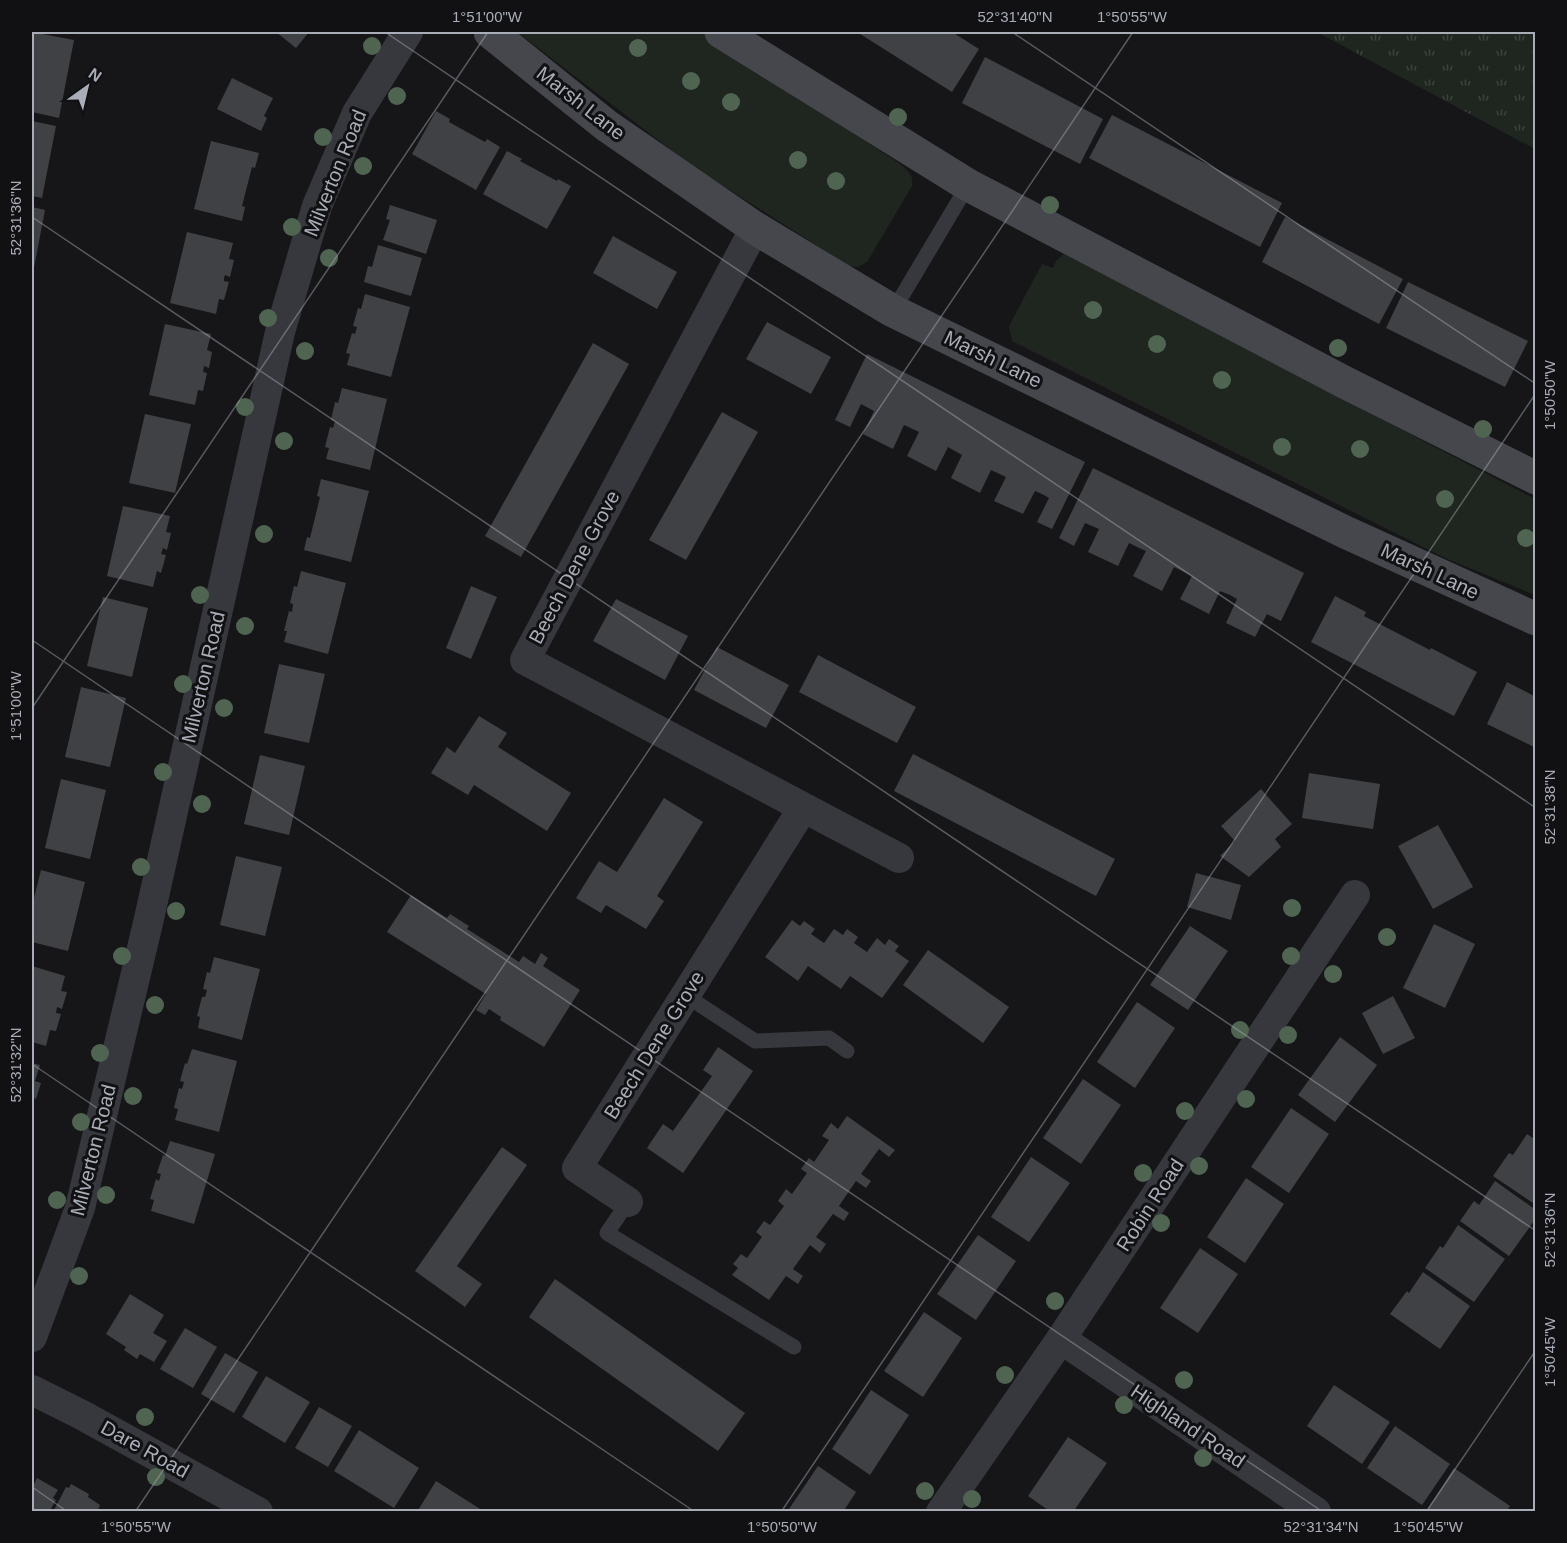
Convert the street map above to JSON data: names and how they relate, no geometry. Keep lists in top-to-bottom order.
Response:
{
  "streets": {
    "main road": ["Marsh Lane"],
    "street": [
      "Milverton Road",
      "Beech Dene Grove",
      "Robin Road",
      "Highland Road",
      "Dare Road"
    ]
  },
  "crossings": [
    ["Marsh Lane", "Beech Dene Grove"],
    ["Robin Road", "Highland Road"]
  ],
  "north": "top right",
  "coordinates": [
    "1°51'00\"W",
    "52°31'40\"N",
    "1°50'55\"W",
    "52°31'36\"N",
    "1°50'50\"W",
    "52°31'38\"N",
    "52°31'32\"N",
    "1°50'45\"W",
    "52°31'34\"N"
  ]
}
